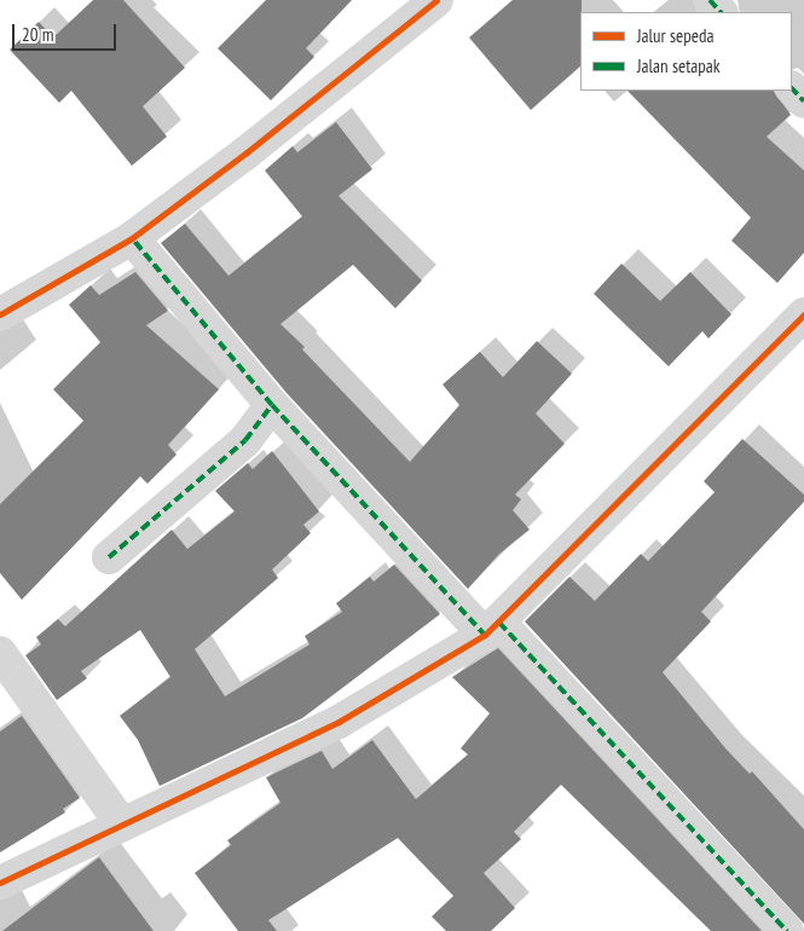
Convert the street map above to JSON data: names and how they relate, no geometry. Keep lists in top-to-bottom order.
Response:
{
  "legend": ["Jalur sepeda", "Jalan setapak"],
  "scale_bar": "20 m"
}
